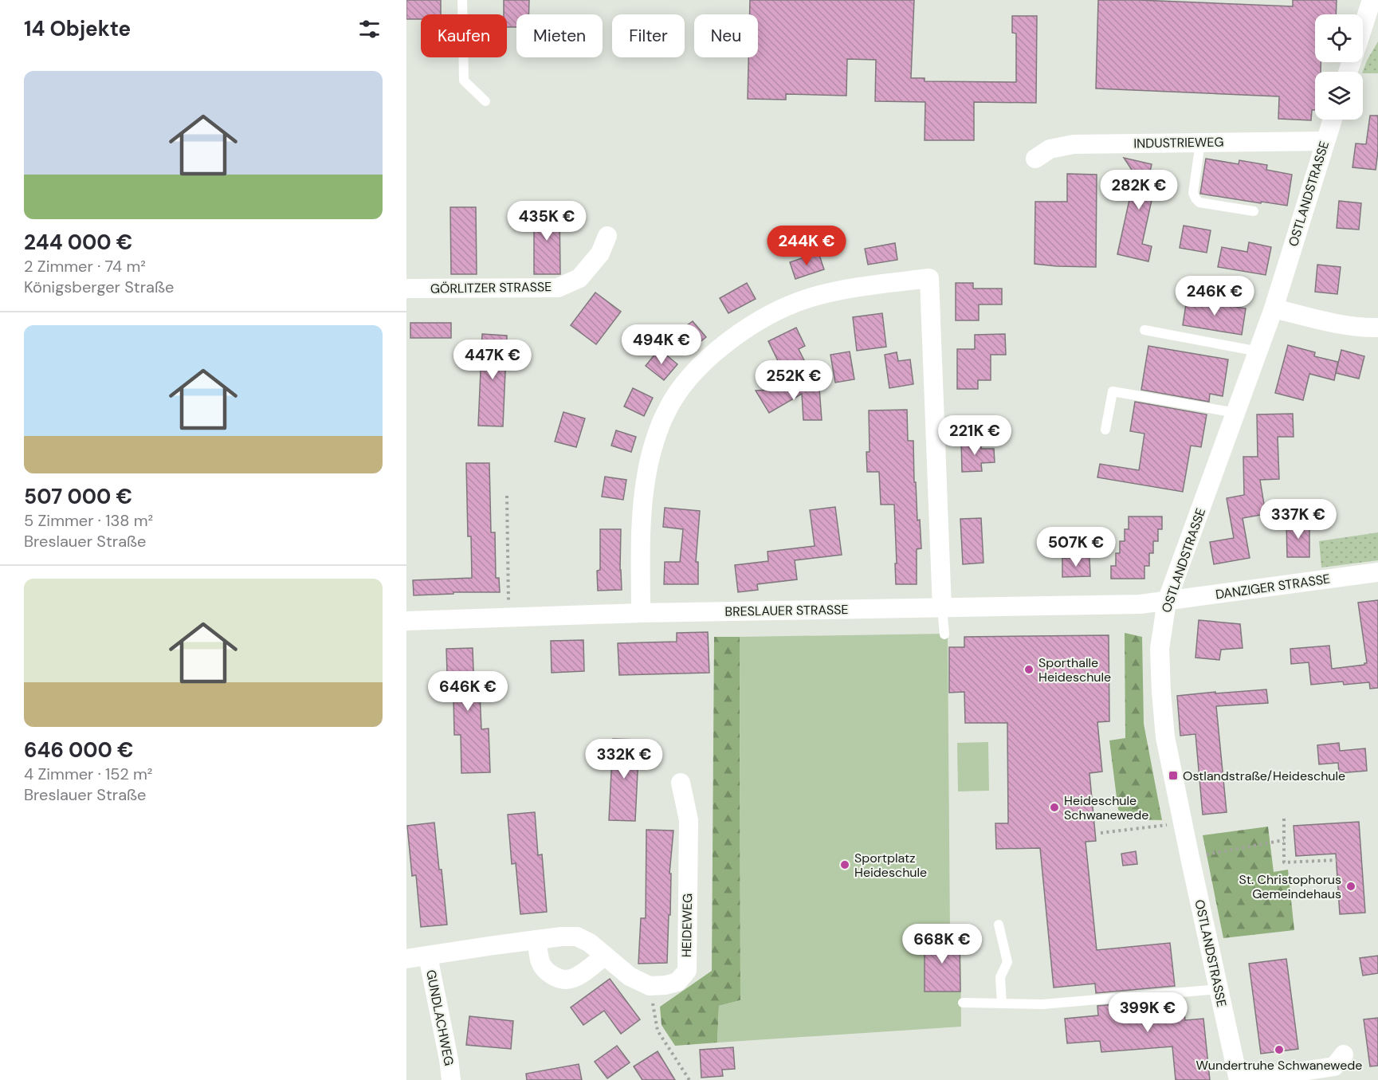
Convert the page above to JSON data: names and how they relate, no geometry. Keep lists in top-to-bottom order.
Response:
{
  "streets": {
    "street": [
      "INDUSTRIEWEG",
      "OSTLANDSTRASSE",
      "GÖRLITZER STRASSE",
      "DANZIGER STRASSE",
      "BRESLAUER STRASSE",
      "HEIDEWEG",
      "GUNDLACHWEG"
    ]
  },
  "crossings": [
    ["INDUSTRIEWEG", "OSTLANDSTRASSE"],
    ["OSTLANDSTRASSE", "DANZIGER STRASSE"],
    ["OSTLANDSTRASSE", "BRESLAUER STRASSE"],
    ["DANZIGER STRASSE", "BRESLAUER STRASSE"]
  ],
  "places": {
    "other": [
      "Sporthalle Heideschule",
      "Heideschule Schwanewede",
      "Sportplatz Heideschule",
      "St. Christophorus Gemeindehaus",
      "Wundertruhe Schwanewede"
    ],
    "transit": ["Ostlandstraße/Heideschule"]
  },
  "page": {
    "heading": "14 Objekte",
    "chip": [
      "Kaufen",
      "Mieten",
      "Filter",
      "Neu"
    ],
    "list": [
      {
        "name": "244 000 €",
        "note": "2 Zimmer · 74 m² · Königsberger Straße"
      },
      {
        "name": "507 000 €",
        "note": "5 Zimmer · 138 m² · Breslauer Straße"
      },
      {
        "name": "646 000 €",
        "note": "4 Zimmer · 152 m² · Breslauer Straße"
      }
    ],
    "price": [
      "282K €",
      "435K €",
      "244K €",
      "246K €",
      "494K €",
      "447K €",
      "252K €",
      "221K €",
      "337K €",
      "507K €",
      "646K €",
      "332K €",
      "668K €",
      "399K €"
    ]
  }
}
